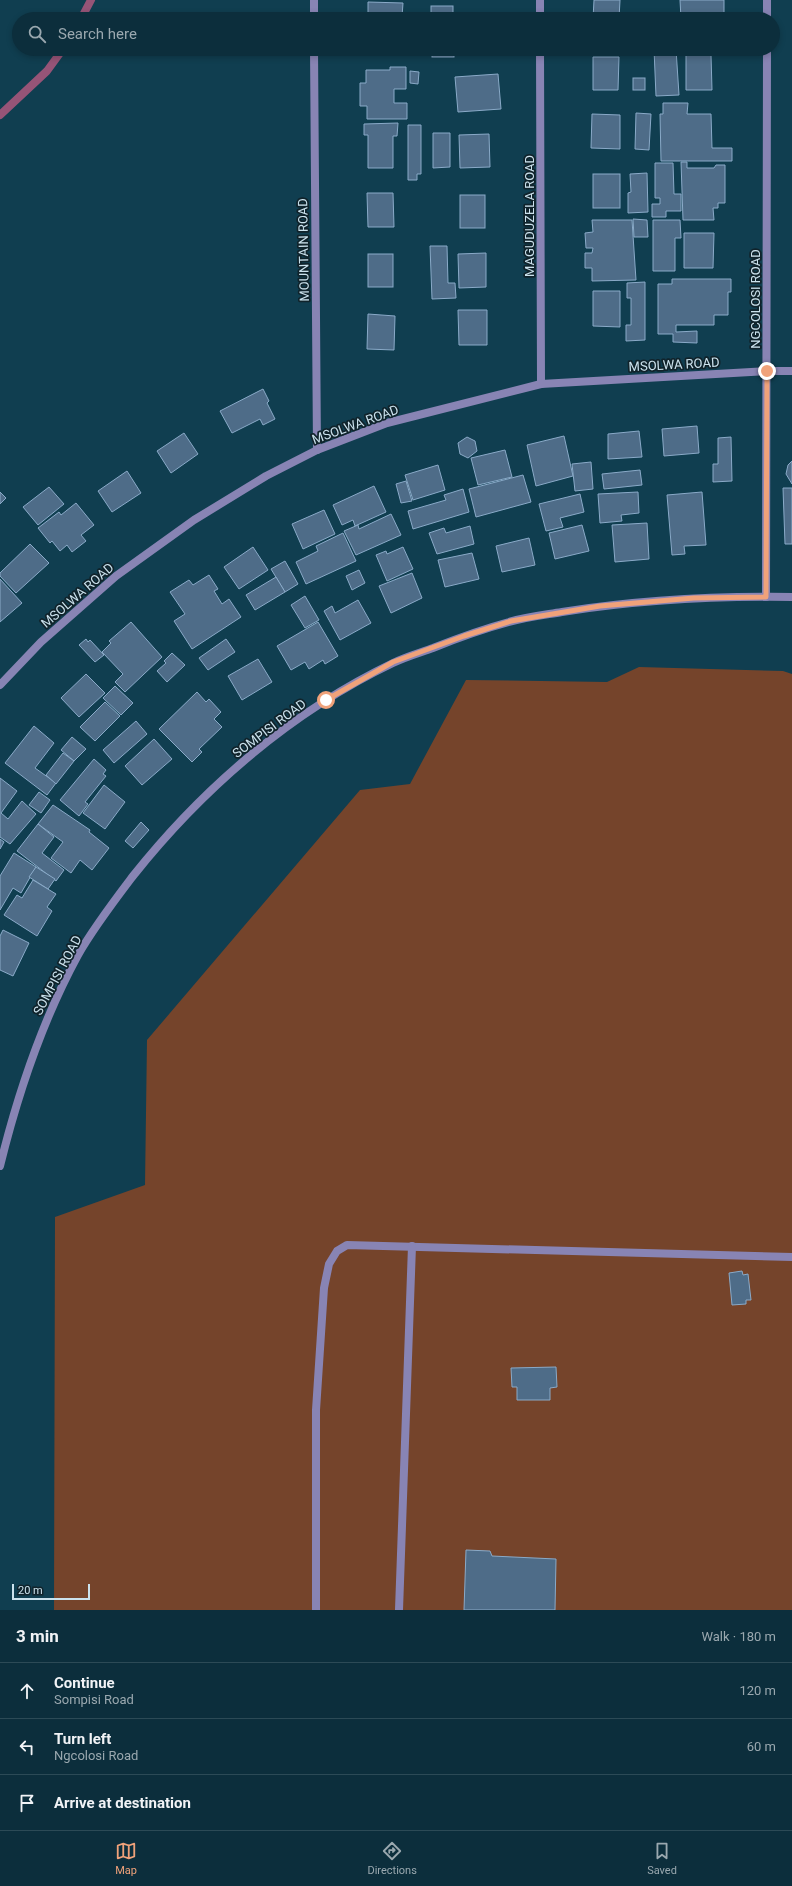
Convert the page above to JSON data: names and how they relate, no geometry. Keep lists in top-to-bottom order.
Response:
{
  "streets": {
    "street": [
      "MAGUDUZELA ROAD",
      "MOUNTAIN ROAD",
      "NGCOLOSI ROAD",
      "MSOLWA ROAD",
      "SOMPISI ROAD"
    ]
  },
  "crossings": [
    ["MAGUDUZELA ROAD", "MSOLWA ROAD"],
    ["MOUNTAIN ROAD", "MSOLWA ROAD"],
    ["NGCOLOSI ROAD", "MSOLWA ROAD"],
    ["NGCOLOSI ROAD", "SOMPISI ROAD"]
  ],
  "scale_bar": "20 m",
  "page": {
    "search": "Search here",
    "scale": "20 m",
    "heading": ["3 min", "Walk · 180 m"],
    "list": [
      ["Continue", "Sompisi Road", "120 m"],
      ["Turn left", "Ngcolosi Road", "60 m"],
      "Arrive at destination"
    ],
    "nav": ["Map", "Directions", "Saved"]
  }
}
